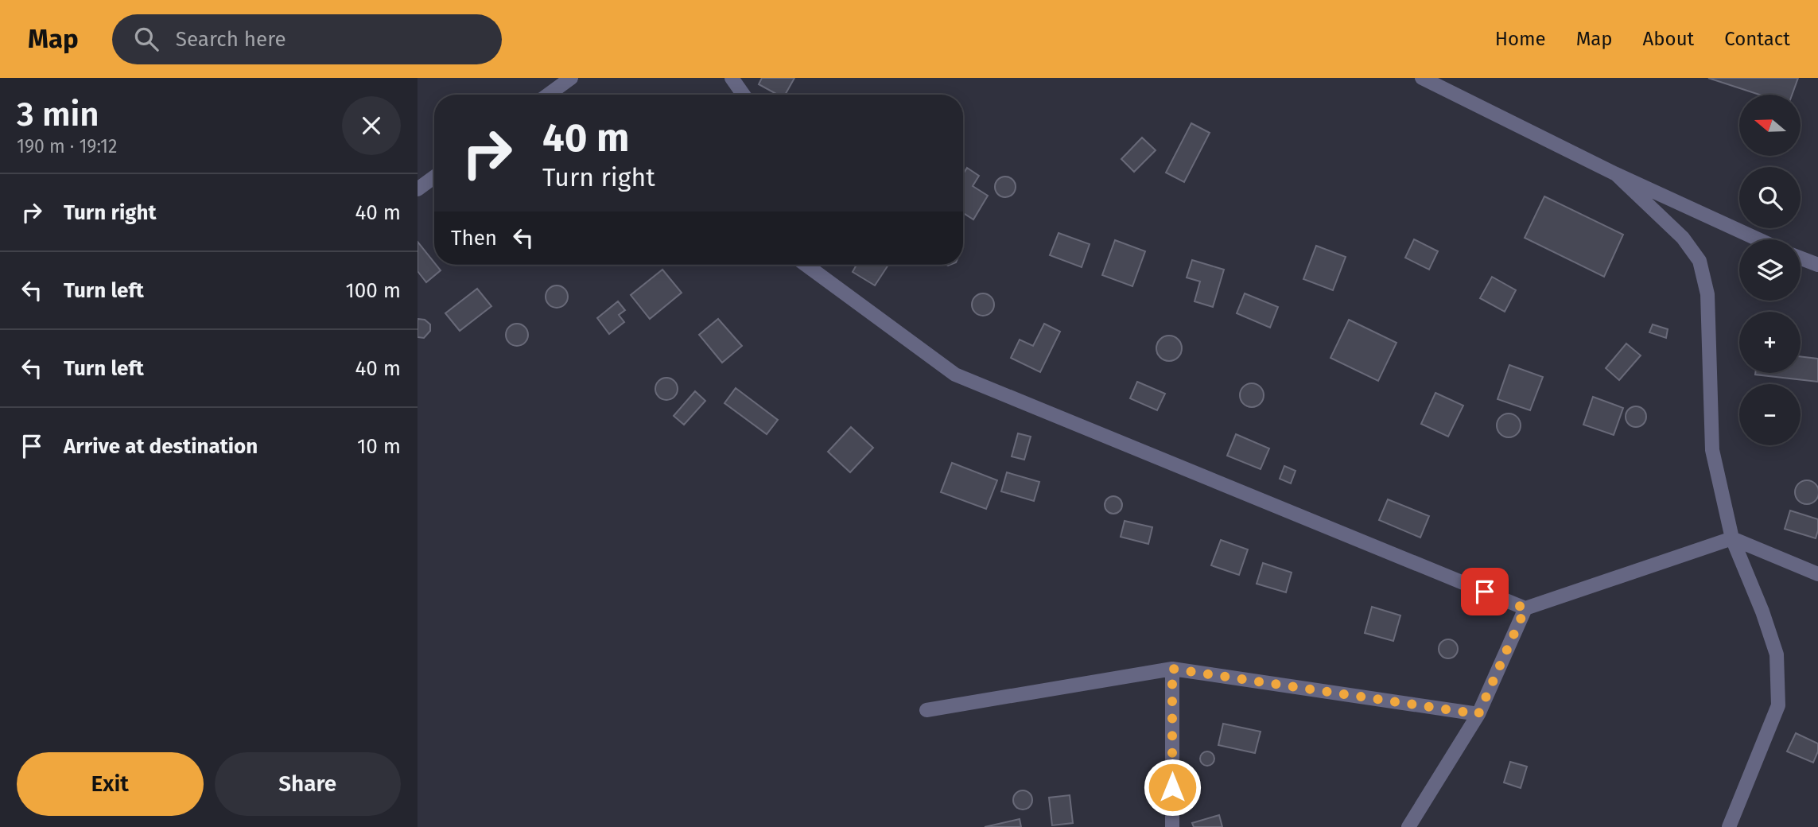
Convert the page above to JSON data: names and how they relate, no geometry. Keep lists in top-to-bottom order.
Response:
{
  "north": "left",
  "page": {
    "header": "Map",
    "search": "Search here",
    "nav": [
      "Home",
      "Map",
      "About",
      "Contact"
    ],
    "heading": ["3 min", "190 m · 19:12"],
    "map_buttons": ["+", "−"],
    "turn": ["40 m", "Turn right"],
    "list": [
      {
        "name": "Turn right",
        "value": "40 m"
      },
      {
        "name": "Turn left",
        "value": "100 m"
      },
      {
        "name": "Turn left",
        "value": "40 m"
      },
      {
        "name": "Arrive at destination",
        "value": "10 m"
      }
    ],
    "then": "Then",
    "buttons": ["Exit", "Share"]
  }
}
